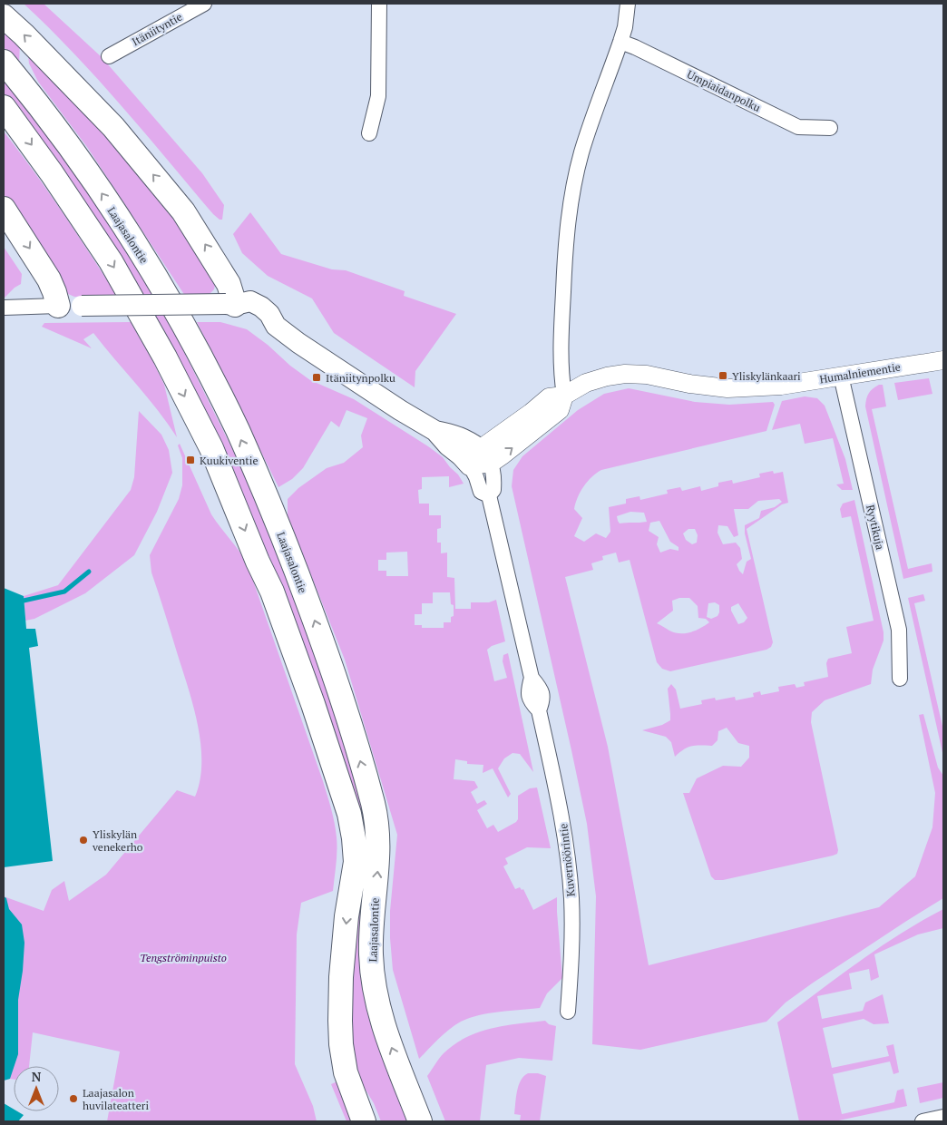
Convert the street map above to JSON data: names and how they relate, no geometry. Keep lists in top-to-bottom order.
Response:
{
  "streets": {
    "main road": ["Laajasalontie", "Kuvernöörintie"],
    "street": [
      "Itäniityntie",
      "Umpiaidanpolku",
      "Humalniementie",
      "Ryytikuja"
    ]
  },
  "crossings": [
    ["Humalniementie", "Ryytikuja"],
    ["Humalniementie", "Kuvernöörintie"]
  ],
  "parks": ["Tengströminpuisto"],
  "places": {
    "transit": ["Yliskylänkaari", "Itäniitynpolku", "Kuukiventie"],
    "other": ["Yliskylän venekerho", "Laajasalon huvilateatteri"]
  },
  "north": "top"
}
